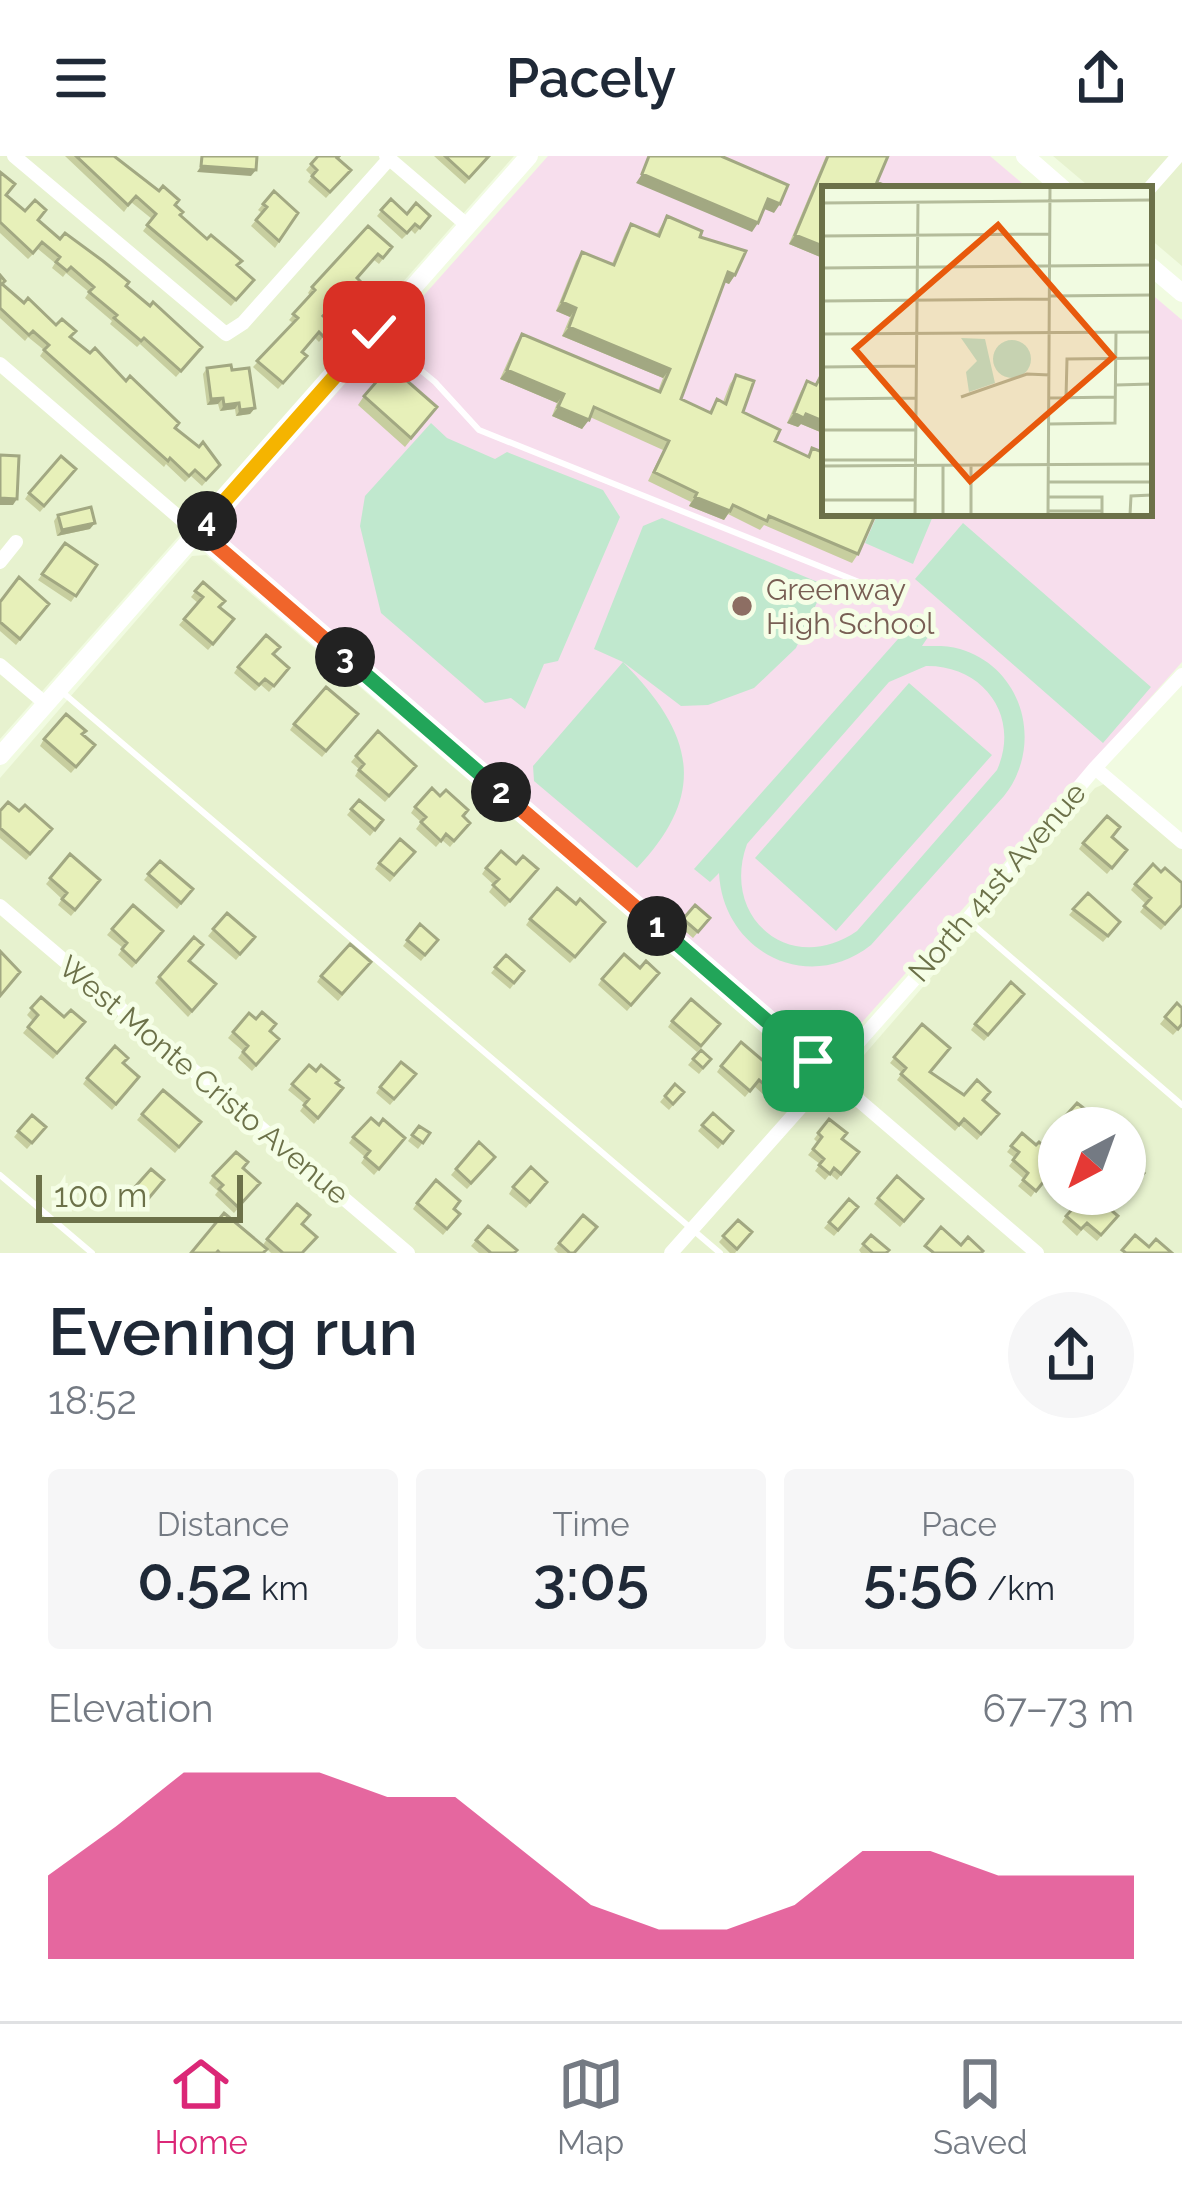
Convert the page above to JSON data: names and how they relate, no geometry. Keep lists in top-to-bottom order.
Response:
{
  "streets": {
    "street": ["North 41st Avenue", "West Monte Cristo Avenue"]
  },
  "places": ["Greenway High School"],
  "scale_bar": "100 m",
  "north": "bottom left",
  "page": {
    "header": "Pacely",
    "pins": [
      "4",
      "3",
      "2",
      "1"
    ],
    "scale": "100 m",
    "heading": ["Evening run", "18:52"],
    "stats": [
      ["Distance", "0.52 km"],
      ["Time", "3:05"],
      ["Pace", "5:56 /km"]
    ],
    "chart": ["Elevation", "67–73 m"],
    "tabs": ["Home", "Map", "Saved"]
  }
}
